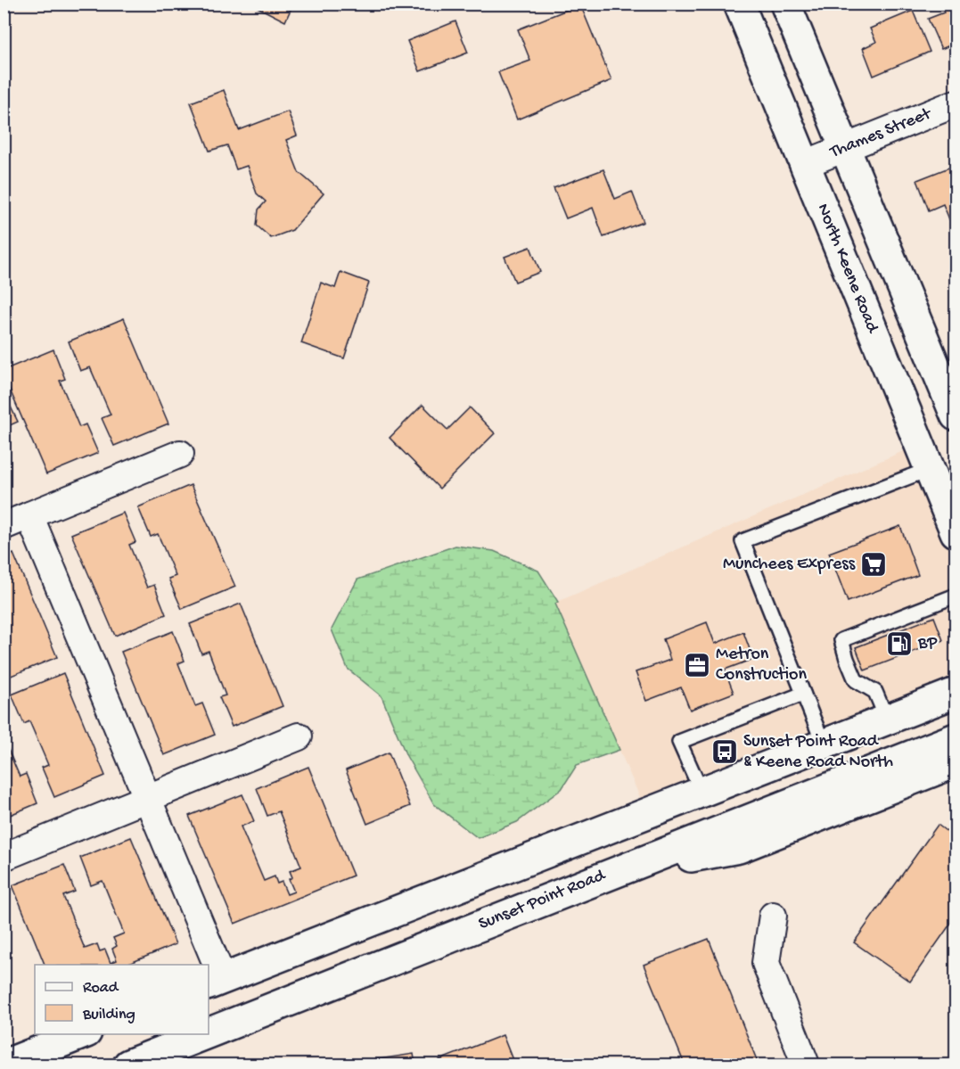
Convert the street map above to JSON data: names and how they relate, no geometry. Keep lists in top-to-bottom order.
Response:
{
  "streets": {
    "main road": ["North Keene Road", "Sunset Point Road"],
    "street": ["Thames Street"]
  },
  "crossings": [
    ["Thames Street", "North Keene Road"]
  ],
  "places": {
    "supermarket": ["Munchees Express"],
    "fuel station": ["BP"],
    "office": ["Metron Construction"],
    "bus stop": ["Sunset Point Road & Keene Road North"]
  },
  "legend": ["Road", "Building"]
}
